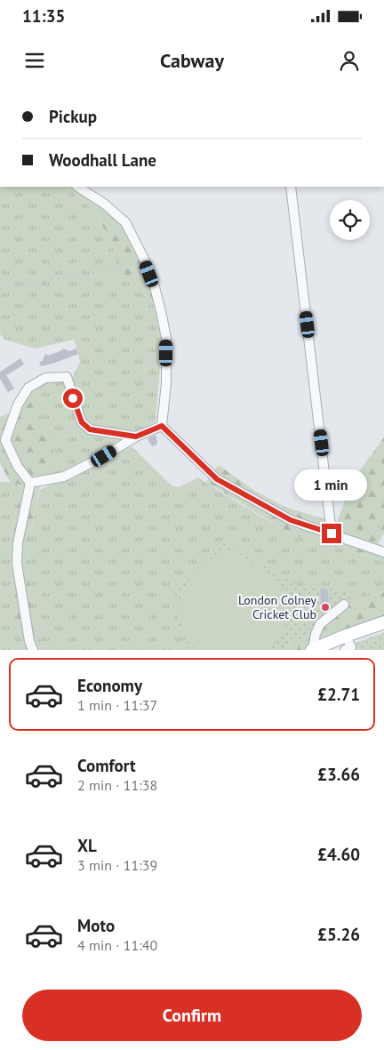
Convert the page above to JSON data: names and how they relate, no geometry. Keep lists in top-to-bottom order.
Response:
{
  "places": ["London Colney Cricket Club"],
  "page": {
    "status": "11:35",
    "header": "Cabway",
    "banner": ["Pickup", "Woodhall Lane"],
    "bubble": "1 min",
    "list": [
      {
        "name": "Economy",
        "note": "1 min · 11:37",
        "value": "£2.71"
      },
      {
        "name": "Comfort",
        "note": "2 min · 11:38",
        "value": "£3.66"
      },
      {
        "name": "XL",
        "note": "3 min · 11:39",
        "value": "£4.60"
      },
      {
        "name": "Moto",
        "note": "4 min · 11:40",
        "value": "£5.26"
      }
    ],
    "buttons": "Confirm"
  }
}
